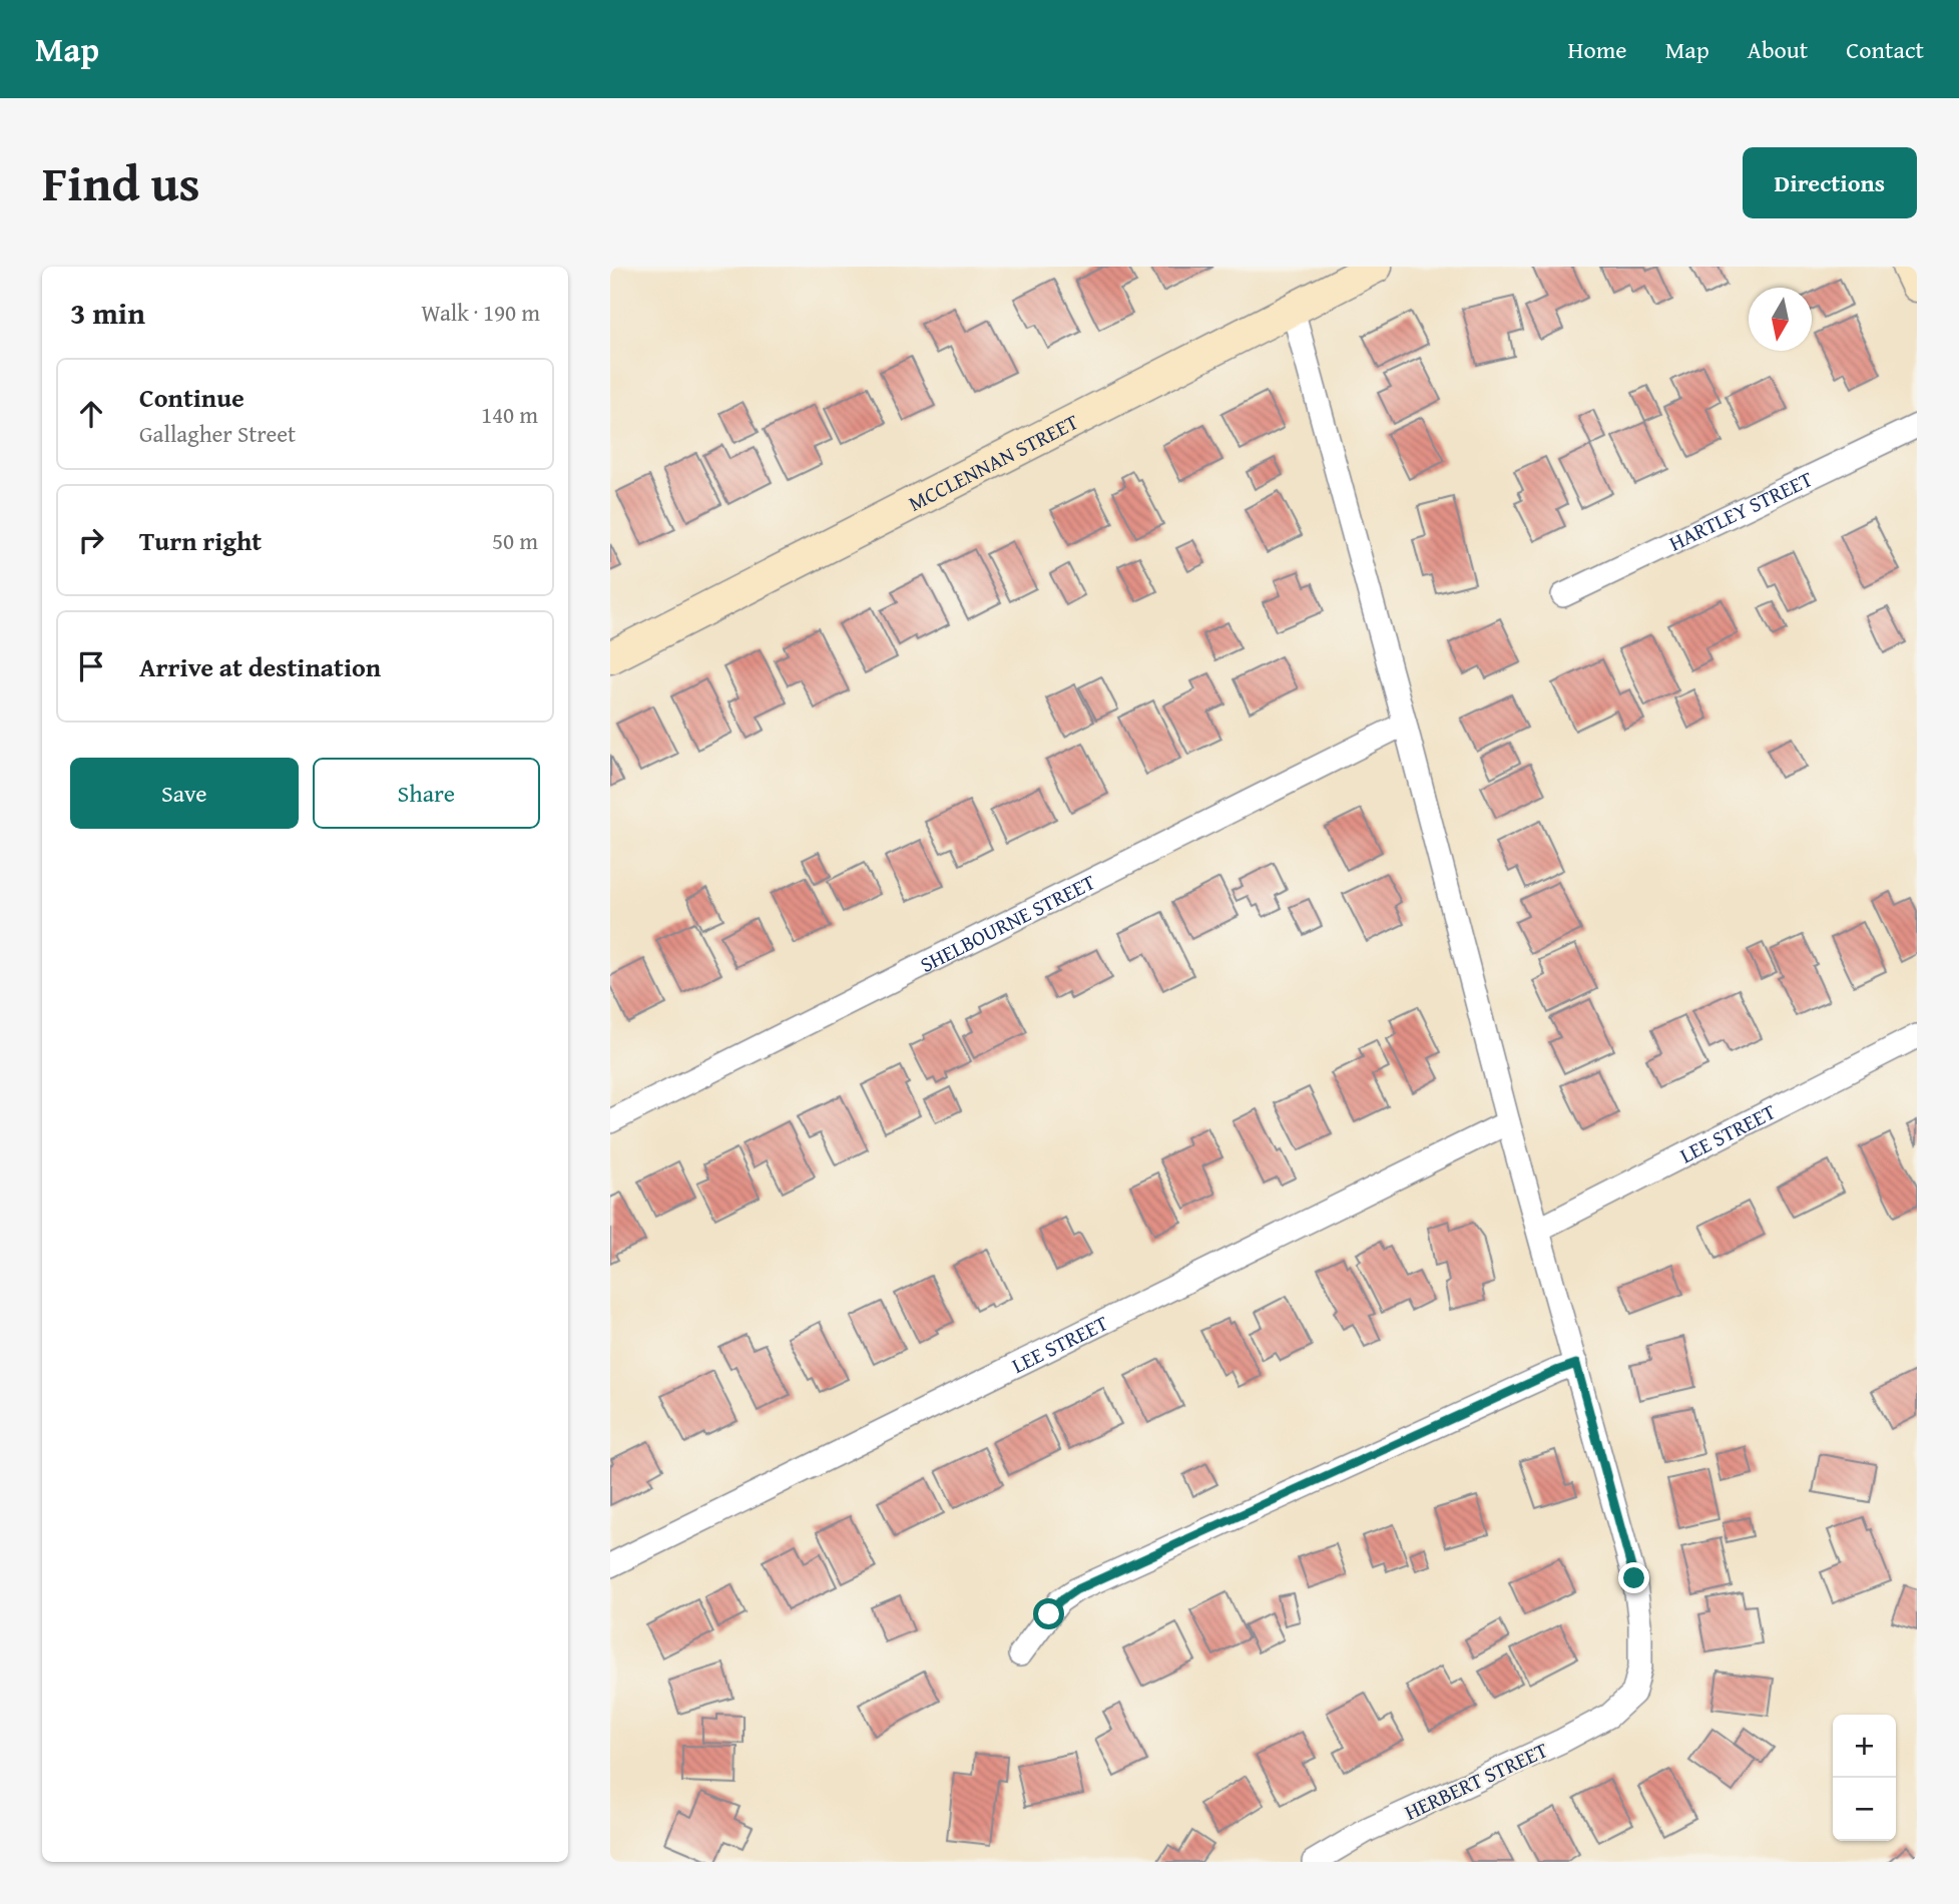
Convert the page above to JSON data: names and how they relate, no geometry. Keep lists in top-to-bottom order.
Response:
{
  "streets": {
    "street": [
      "MCCLENNAN STREET",
      "HARTLEY STREET",
      "SHELBOURNE STREET",
      "LEE STREET",
      "HERBERT STREET"
    ]
  },
  "north": "bottom",
  "page": {
    "header": "Map",
    "nav": [
      "Home",
      "Map",
      "About",
      "Contact"
    ],
    "title": "Find us",
    "buttons": [
      "Directions",
      ["Save", "Share"]
    ],
    "heading": ["3 min", "Walk · 190 m"],
    "list": [
      ["Continue", "Gallagher Street", "140 m"],
      ["Turn right", "50 m"],
      "Arrive at destination"
    ],
    "map_buttons": ["+", "−"]
  }
}
